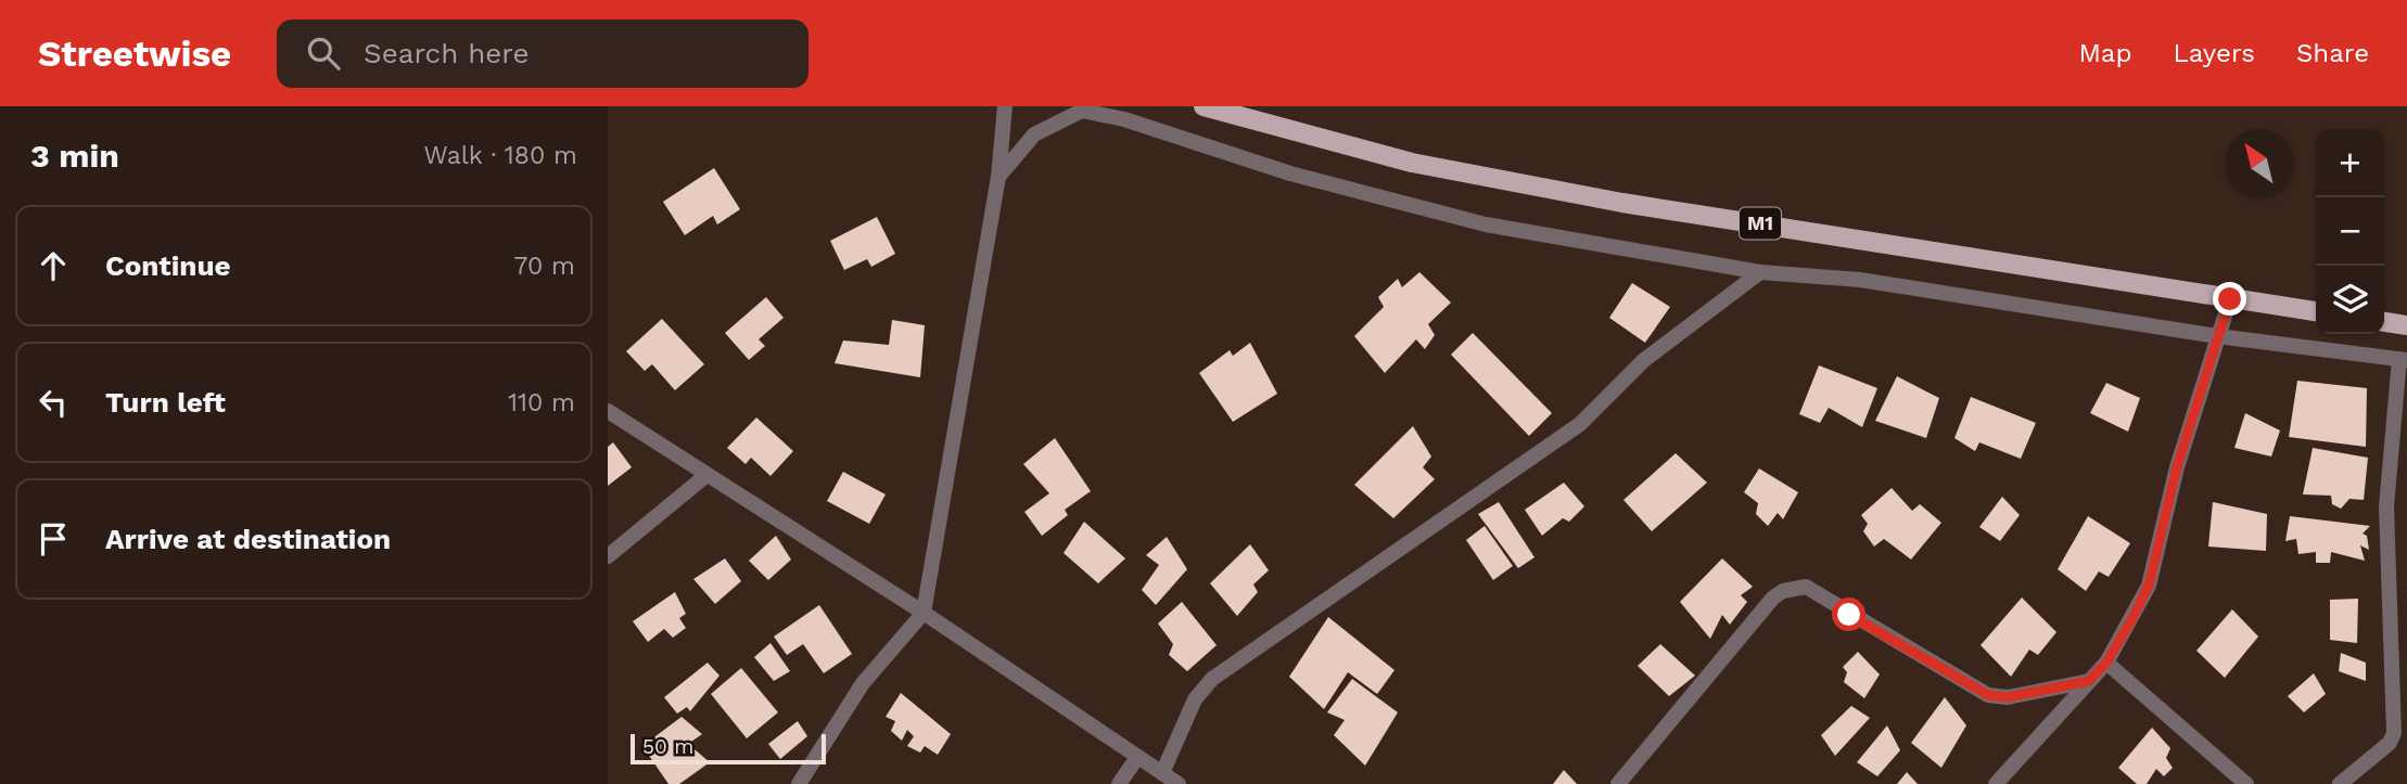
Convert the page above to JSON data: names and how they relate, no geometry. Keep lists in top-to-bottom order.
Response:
{
  "streets": {
    "main road": ["M1"]
  },
  "scale_bar": "50 m",
  "north": "top left",
  "page": {
    "header": "Streetwise",
    "search": "Search here",
    "nav": ["Map", "Layers", "Share"],
    "heading": ["3 min", "Walk · 180 m"],
    "map_buttons": ["+", "−"],
    "list": [
      ["Continue", "70 m"],
      ["Turn left", "110 m"],
      "Arrive at destination"
    ],
    "scale": "50 m"
  }
}
